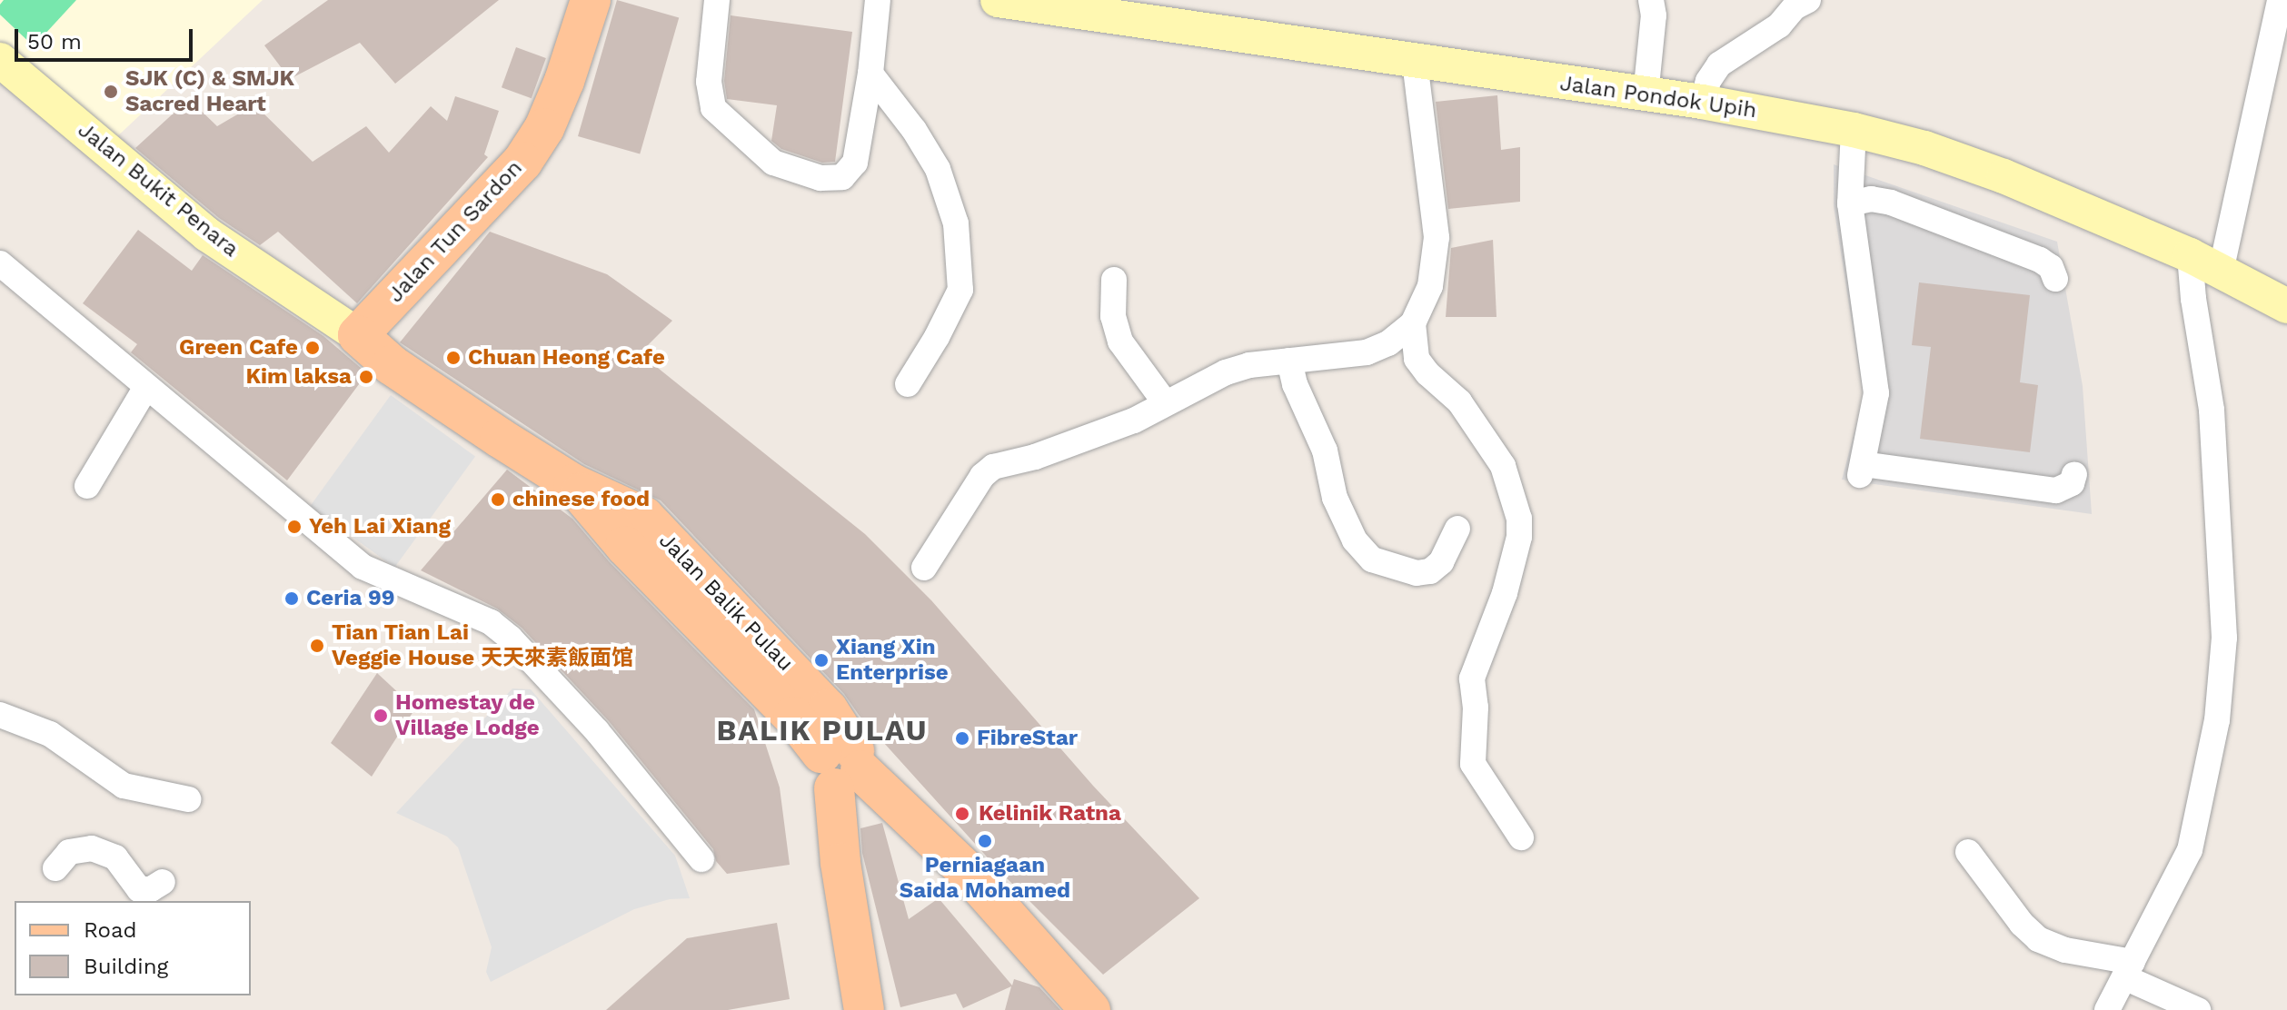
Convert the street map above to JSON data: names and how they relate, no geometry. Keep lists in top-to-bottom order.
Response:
{
  "streets": {
    "main road": [
      "Jalan Pondok Upih",
      "Jalan Bukit Penara",
      "Jalan Tun Sardon",
      "Jalan Balik Pulau"
    ]
  },
  "crossings": [
    ["Jalan Bukit Penara", "Jalan Tun Sardon"],
    ["Jalan Bukit Penara", "Jalan Balik Pulau"],
    ["Jalan Tun Sardon", "Jalan Balik Pulau"]
  ],
  "districts": ["BALIK PULAU"],
  "places": [
    "SJK (C) & SMJK Sacred Heart",
    "Green Cafe",
    "Chuan Heong Cafe",
    "Kim laksa",
    "chinese food",
    "Yeh Lai Xiang",
    "Ceria 99",
    "Tian Tian Lai Veggie House 天天來素飯面馆",
    "Xiang Xin Enterprise",
    "Homestay de Village Lodge",
    "FibreStar",
    "Kelinik Ratna",
    "Perniagaan Saida Mohamed"
  ],
  "legend": ["Road", "Building"],
  "scale_bar": "50 m"
}
